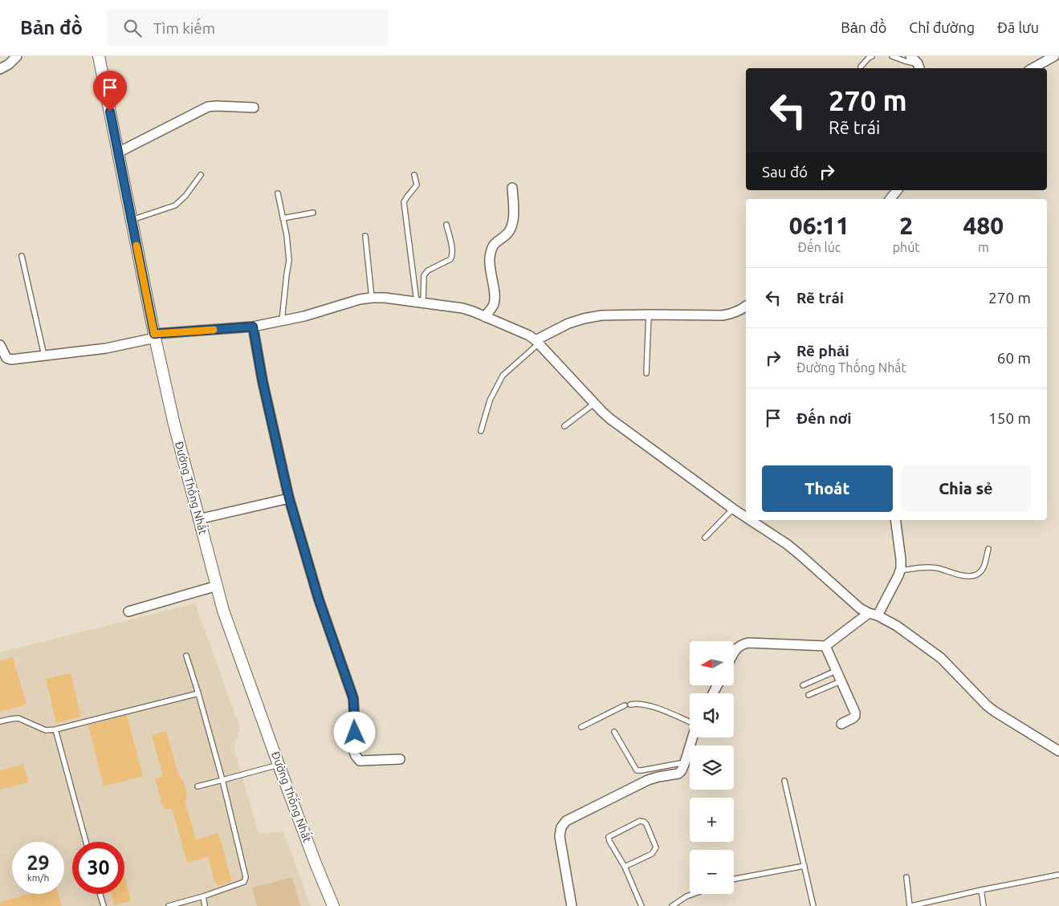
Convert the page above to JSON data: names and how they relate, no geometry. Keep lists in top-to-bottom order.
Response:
{
  "streets": {
    "street": ["Đường Thống Nhất"]
  },
  "north": "left",
  "page": {
    "header": "Bản đồ",
    "search": "Tìm kiếm",
    "nav": ["Bản đồ", "Chỉ đường", "Đã lưu"],
    "turn": ["270 m", "Rẽ trái"],
    "then": "Sau đó",
    "eta": [
      "06:11",
      "Đến lúc",
      "2",
      "phút",
      "480",
      "m"
    ],
    "list": [
      {
        "name": "Rẽ trái",
        "value": "270 m"
      },
      {
        "name": "Rẽ phải",
        "note": "Đường Thống Nhất",
        "value": "60 m"
      },
      {
        "name": "Đến nơi",
        "value": "150 m"
      }
    ],
    "buttons": ["Thoát", "Chia sẻ"],
    "map_buttons": ["+", "−"],
    "speed": "29 km/h",
    "limit": "30"
  }
}
